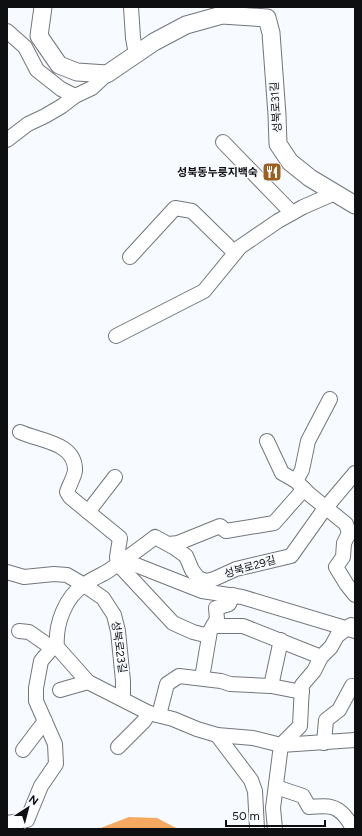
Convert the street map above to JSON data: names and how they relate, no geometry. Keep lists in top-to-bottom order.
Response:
{
  "streets": {
    "street": ["성북로31길", "성북로29길", "성북로23길"]
  },
  "places": {
    "restaurant": ["성북동누룽지백숙"]
  },
  "scale_bar": "50 m",
  "north": "top right"
}
